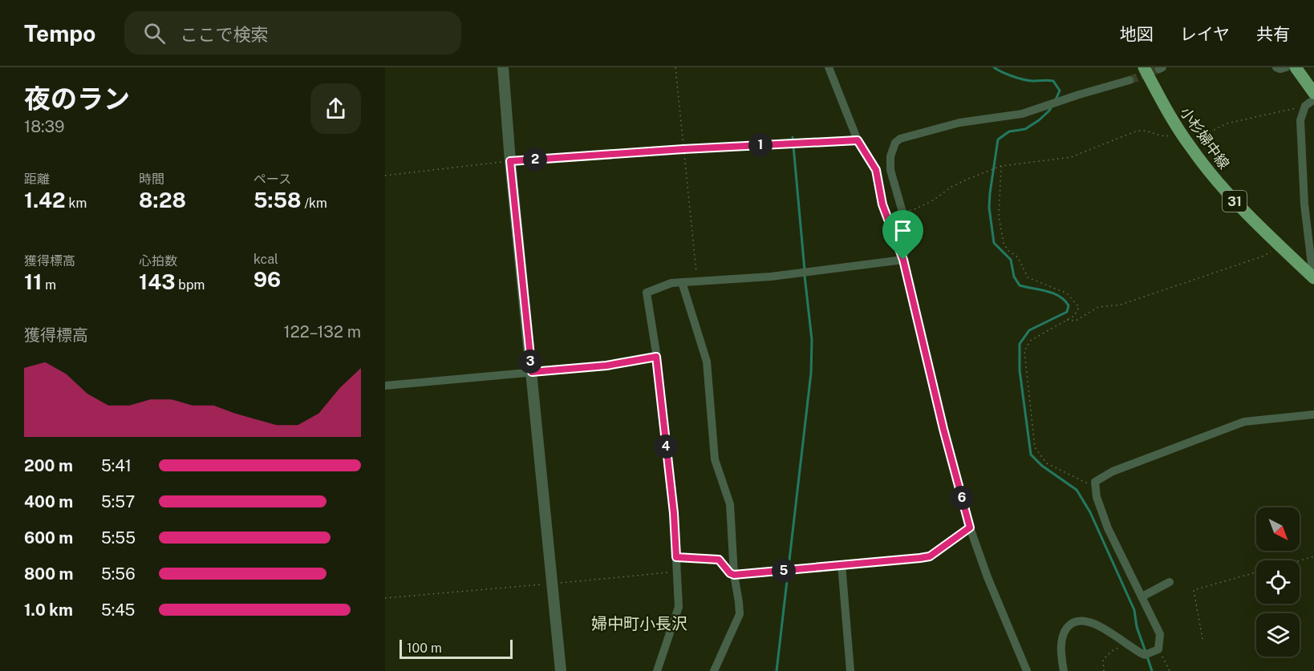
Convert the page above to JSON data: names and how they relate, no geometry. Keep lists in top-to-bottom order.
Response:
{
  "streets": {
    "main road": ["小杉婦中線", "31"]
  },
  "districts": ["婦中町小長沢"],
  "scale_bar": "100 m",
  "north": "bottom right",
  "page": {
    "header": "Tempo",
    "search": "ここで検索",
    "nav": ["地図", "レイヤ", "共有"],
    "heading": ["夜のラン", "18:39"],
    "pins": [
      "1",
      "2",
      "3",
      "4",
      "6",
      "5"
    ],
    "stats": [
      ["距離", "1.42 km"],
      ["時間", "8:28"],
      ["ペース", "5:58 /km"],
      ["獲得標高", "11 m"],
      ["心拍数", "143 bpm"],
      ["kcal", "96"]
    ],
    "chart": ["獲得標高", "122–132 m"],
    "list": [
      {
        "name": "200 m",
        "note": "5:41"
      },
      {
        "name": "400 m",
        "note": "5:57"
      },
      {
        "name": "600 m",
        "note": "5:55"
      },
      {
        "name": "800 m",
        "note": "5:56"
      },
      {
        "name": "1.0 km",
        "note": "5:45"
      }
    ],
    "scale": "100 m"
  }
}
